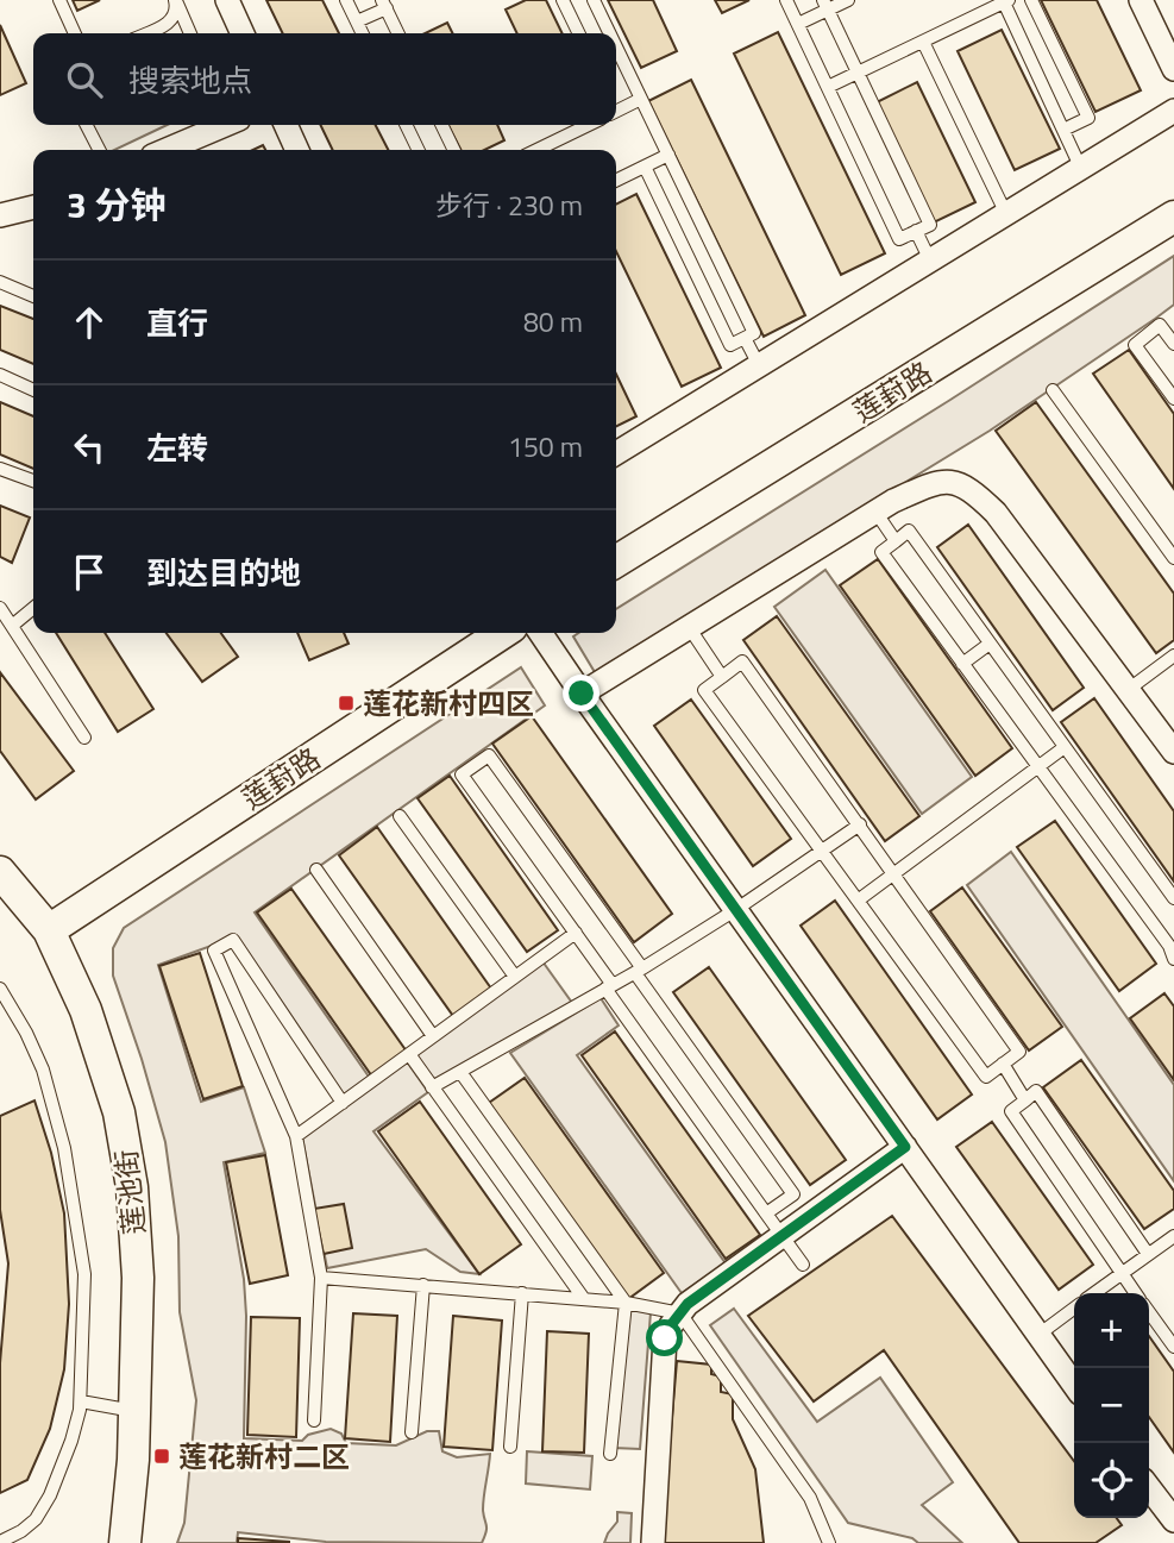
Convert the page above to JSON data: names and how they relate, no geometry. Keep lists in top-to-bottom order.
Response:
{
  "streets": {
    "main road": ["莲葑路", "莲池街"]
  },
  "crossings": [
    ["莲葑路", "莲池街"]
  ],
  "places": {
    "transit": ["莲花新村四区", "莲花新村二区"]
  },
  "page": {
    "search": "搜索地点",
    "heading": ["3 分钟", "步行 · 230 m"],
    "list": [
      ["直行", "80 m"],
      ["左转", "150 m"],
      "到达目的地"
    ],
    "map_buttons": ["+", "−"]
  }
}
